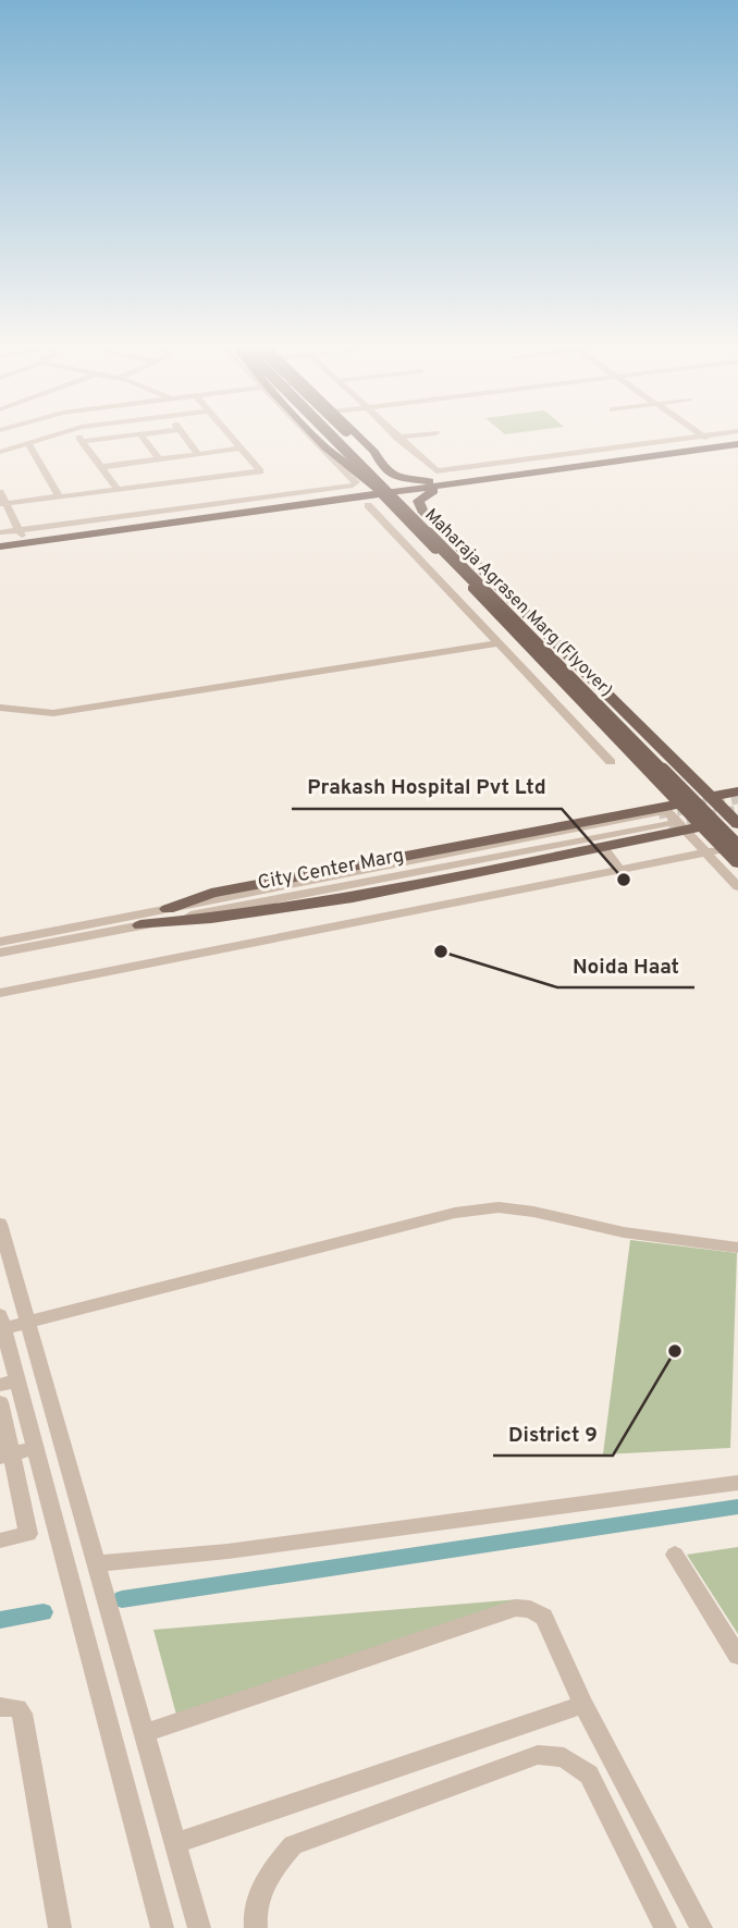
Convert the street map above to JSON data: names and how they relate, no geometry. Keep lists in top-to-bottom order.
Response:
{
  "streets": {
    "main road": ["Maharaja Agrasen Marg (Flyover)"],
    "street": ["City Center Marg"]
  },
  "places": ["Prakash Hospital Pvt Ltd", "Noida Haat", "District 9"]
}
